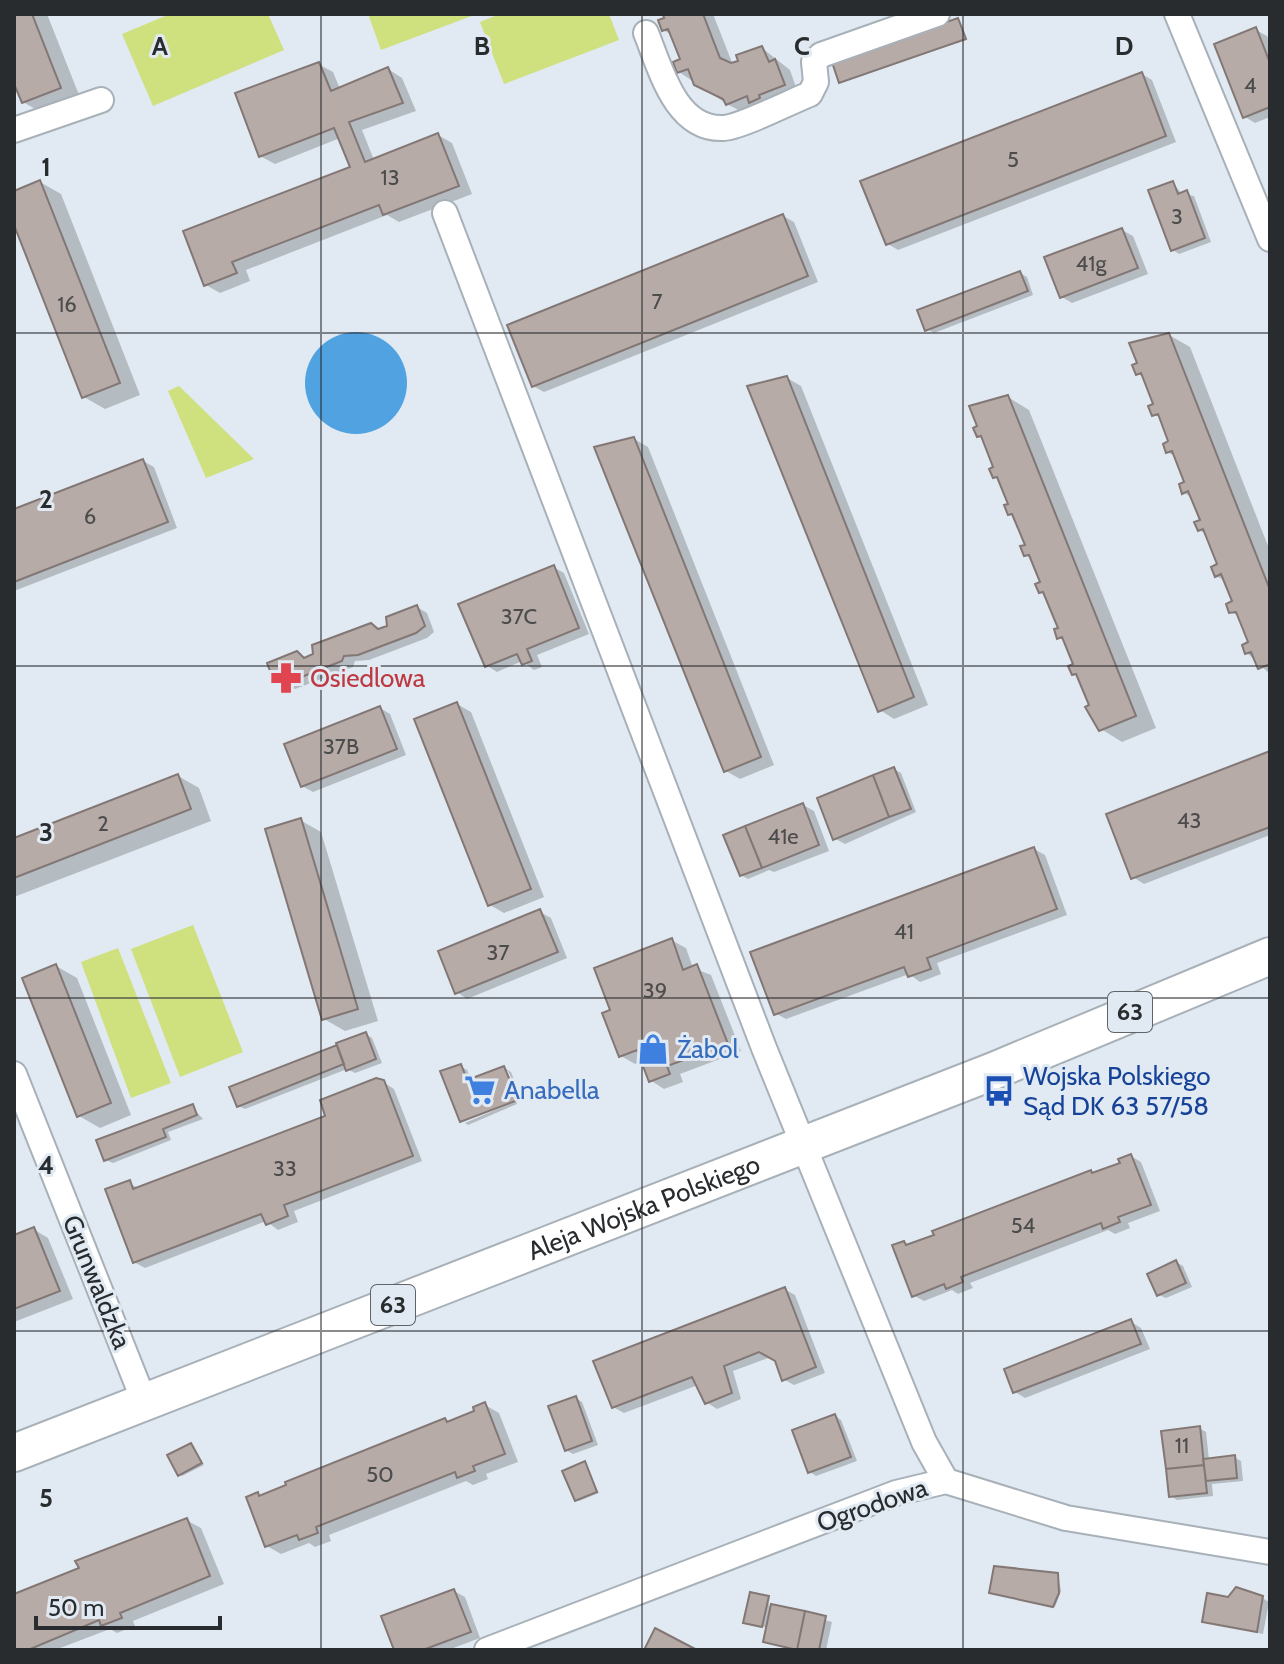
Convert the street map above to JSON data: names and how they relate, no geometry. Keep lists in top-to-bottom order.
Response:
{
  "streets": {
    "main road": ["63", "Aleja Wojska Polskiego"],
    "street": ["Grunwaldzka", "Ogrodowa"]
  },
  "crossings": [
    ["Aleja Wojska Polskiego", "Grunwaldzka"]
  ],
  "places": {
    "pharmacy": ["Osiedlowa"],
    "shop": ["Żabol"],
    "supermarket": ["Anabella"],
    "bus stop": ["Wojska Polskiego Sąd DK 63 57/58"]
  },
  "house_numbers": [
    "4",
    "5",
    "13",
    "3",
    "41g",
    "7",
    "16",
    "6",
    "37C",
    "37B",
    "43",
    "2",
    "41e",
    "41",
    "37",
    "39",
    "33",
    "54",
    "11",
    "50"
  ],
  "scale_bar": "50 m",
  "grid": {
    "columns": [
      "A",
      "B",
      "C",
      "D"
    ],
    "rows": [
      "1",
      "2",
      "3",
      "4",
      "5"
    ]
  }
}
